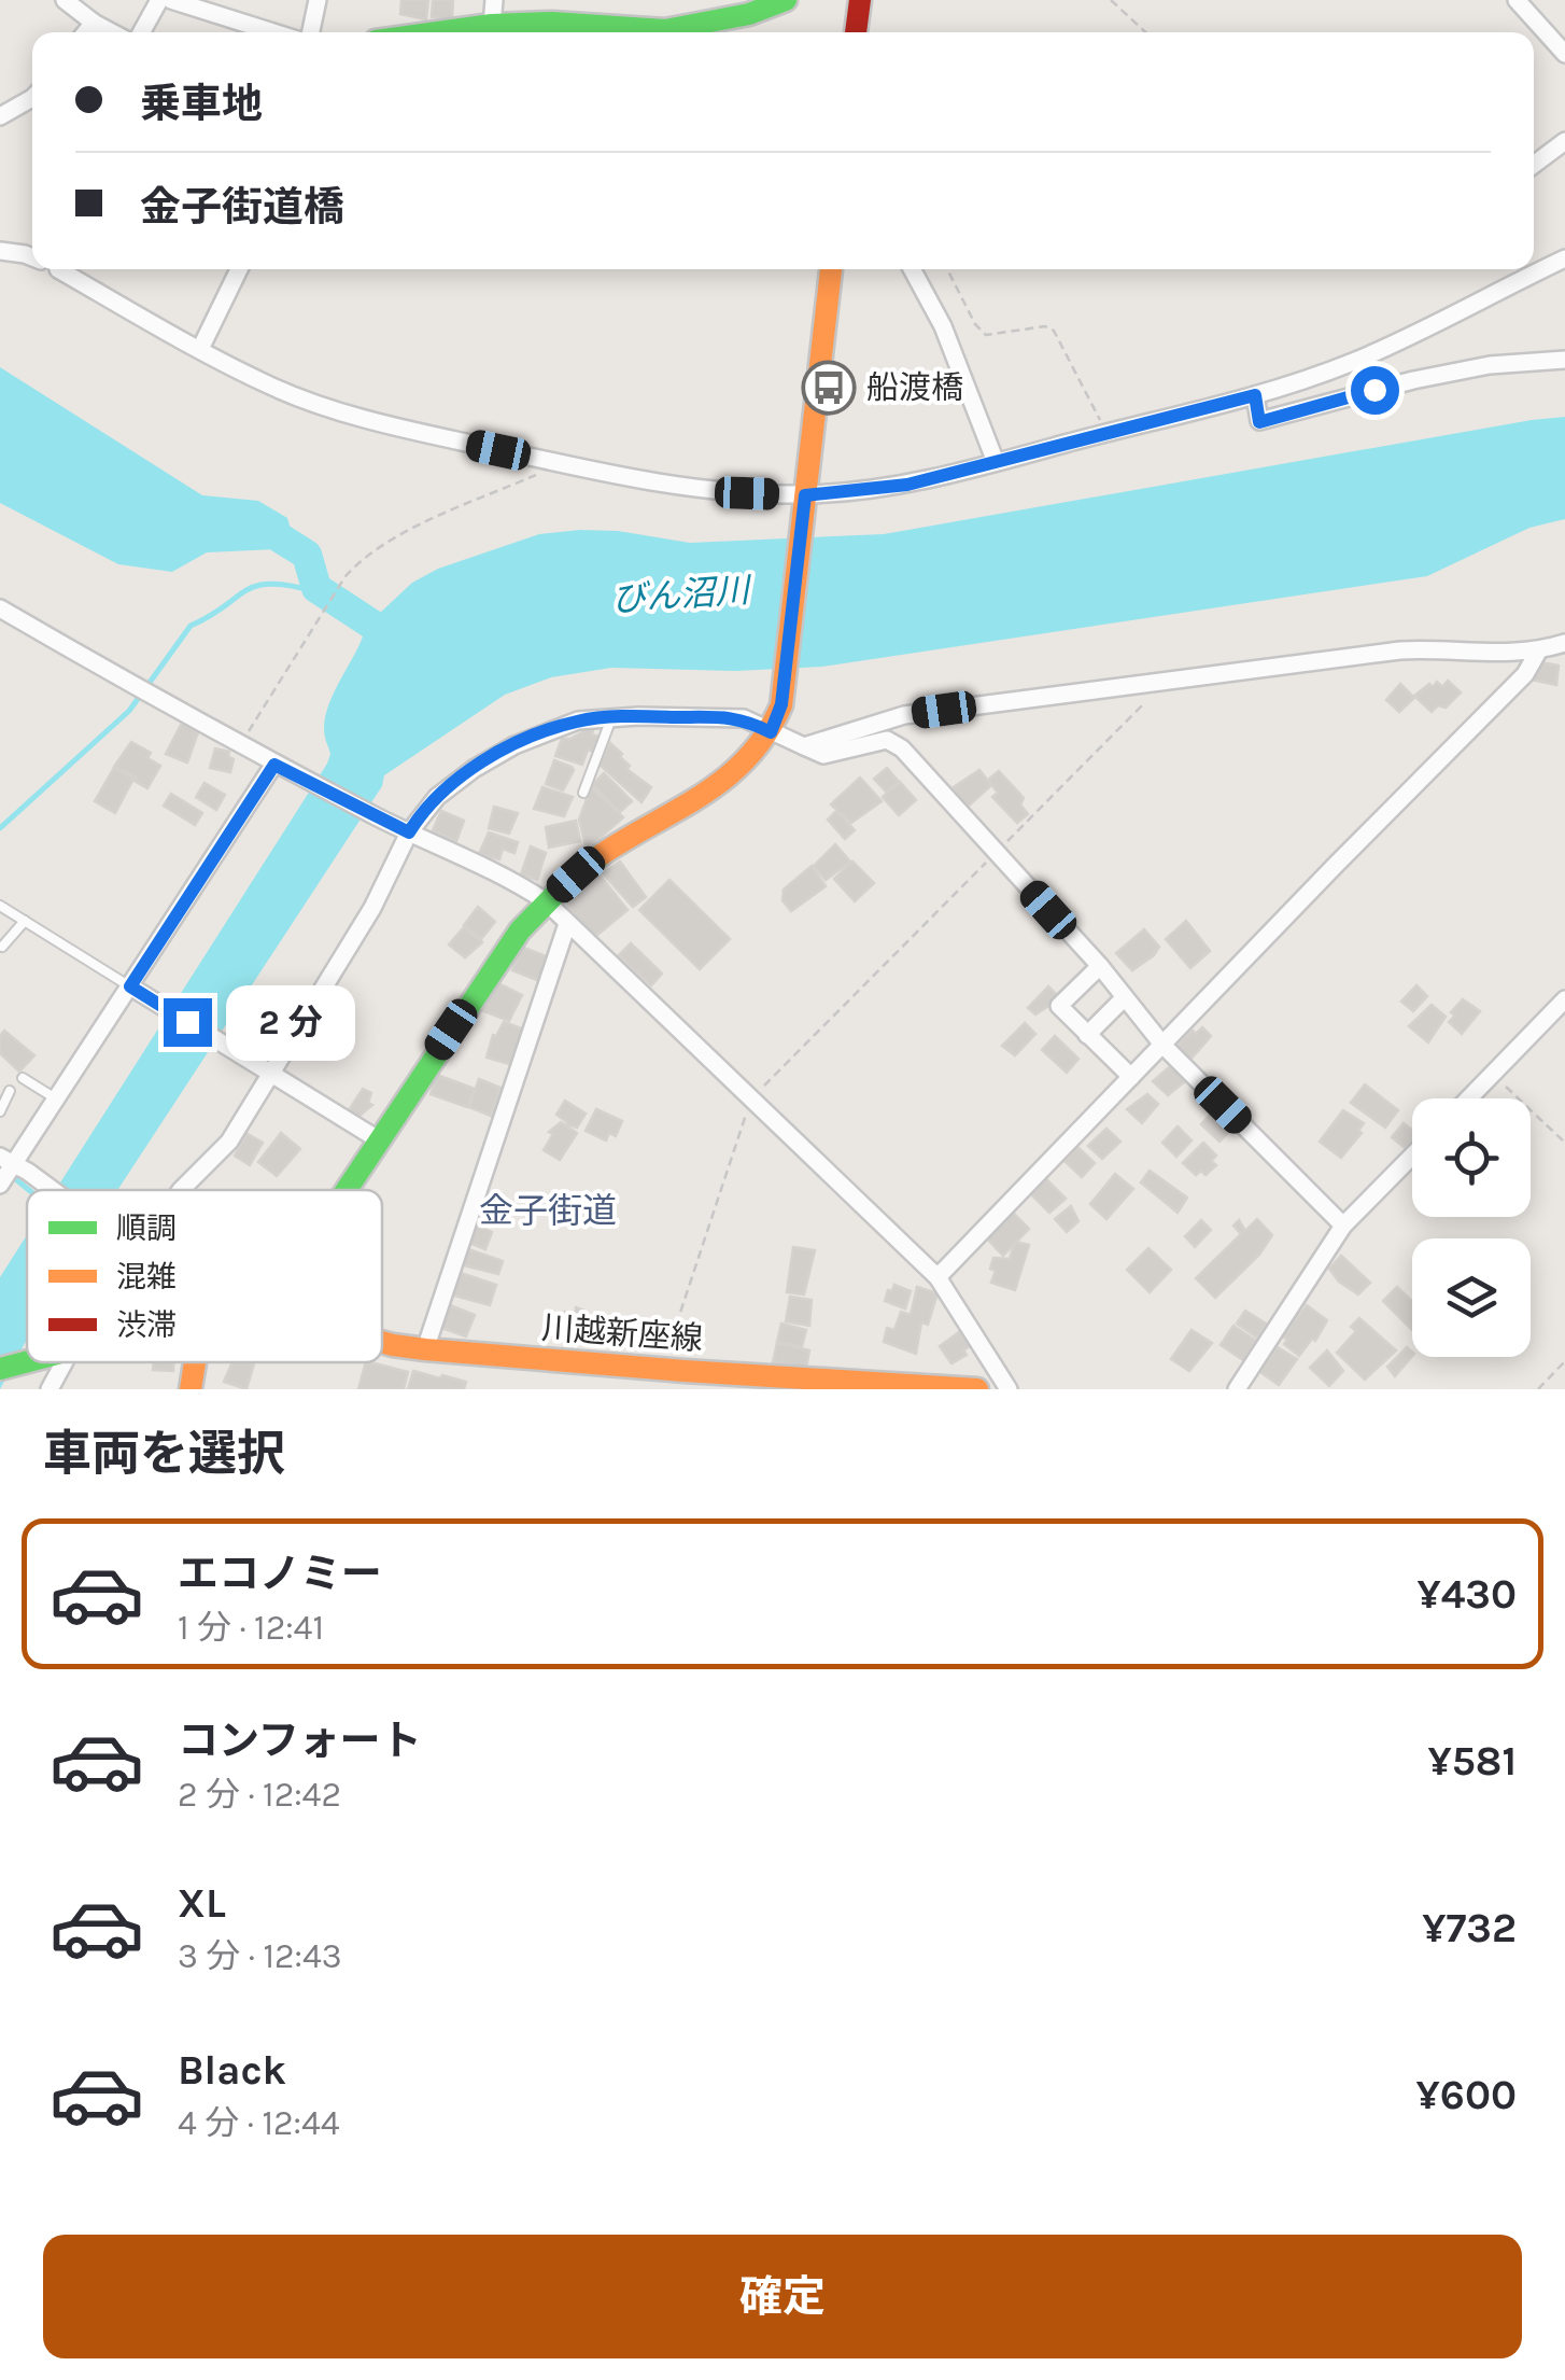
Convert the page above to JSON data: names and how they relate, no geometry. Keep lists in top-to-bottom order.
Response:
{
  "streets": {
    "main road": ["川越新座線"]
  },
  "districts": ["金子街道"],
  "water": ["びん沼川"],
  "places": {
    "bus stop": ["船渡橋"]
  },
  "legend": ["順調", "混雑", "渋滞"],
  "page": {
    "banner": ["乗車地", "金子街道橋"],
    "bubble": "2 分",
    "heading": "車両を選択",
    "list": [
      {
        "name": "エコノミー",
        "note": "1 分 · 12:41",
        "value": "¥430"
      },
      {
        "name": "コンフォート",
        "note": "2 分 · 12:42",
        "value": "¥581"
      },
      {
        "name": "XL",
        "note": "3 分 · 12:43",
        "value": "¥732"
      },
      {
        "name": "Black",
        "note": "4 分 · 12:44",
        "value": "¥600"
      }
    ],
    "buttons": "確定"
  }
}
